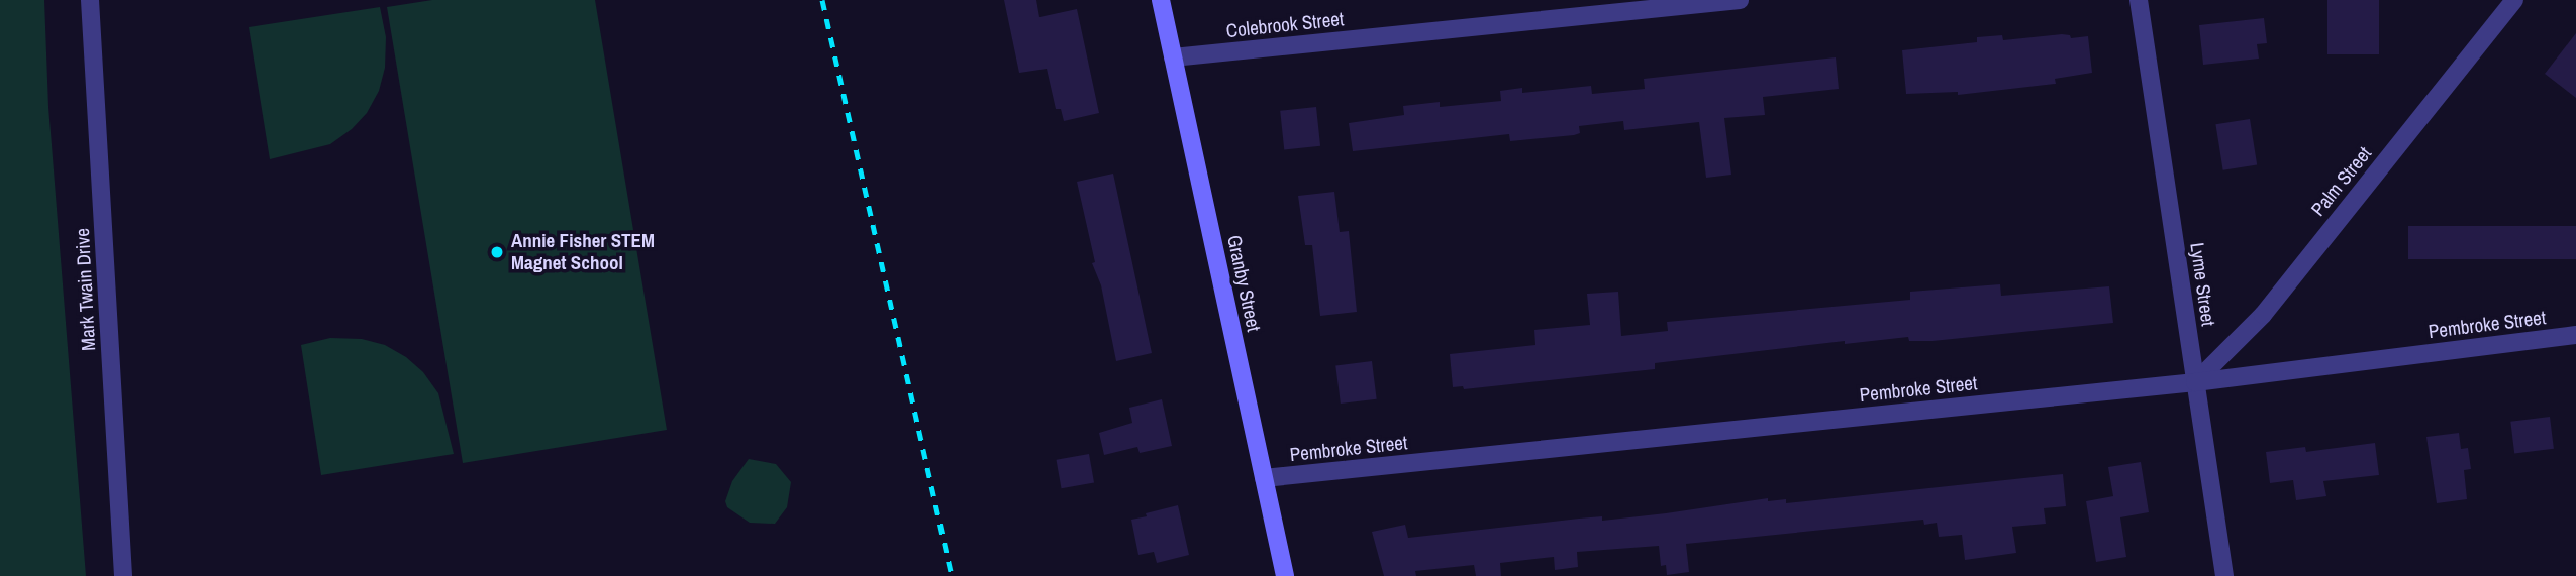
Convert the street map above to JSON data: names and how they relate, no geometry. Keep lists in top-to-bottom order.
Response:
{
  "streets": {
    "main road": ["Granby Street"],
    "street": [
      "Colebrook Street",
      "Palm Street",
      "Lyme Street",
      "Mark Twain Drive",
      "Pembroke Street"
    ]
  },
  "crossings": [
    ["Colebrook Street", "Granby Street"],
    ["Palm Street", "Lyme Street"],
    ["Palm Street", "Pembroke Street"],
    ["Granby Street", "Pembroke Street"],
    ["Lyme Street", "Pembroke Street"]
  ],
  "places": ["Annie Fisher STEM Magnet School"]
}
